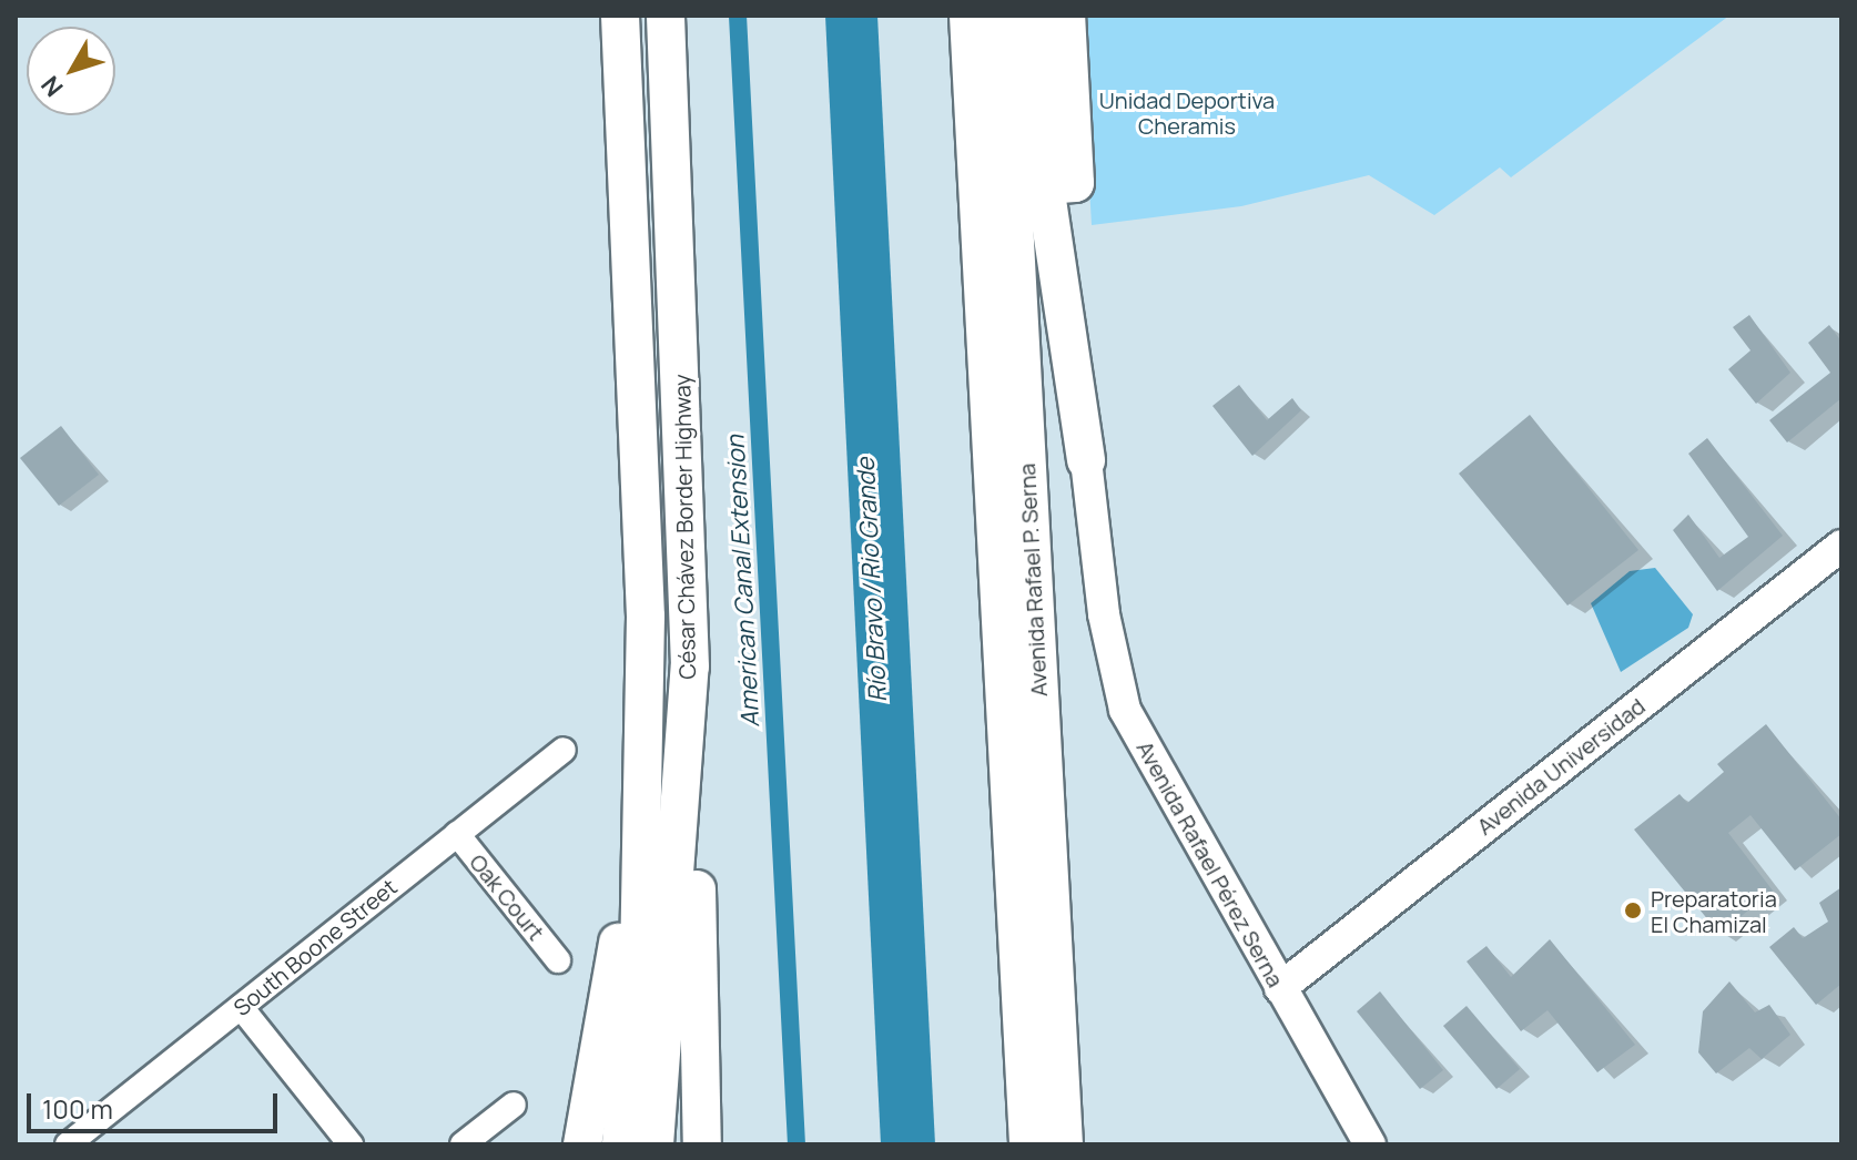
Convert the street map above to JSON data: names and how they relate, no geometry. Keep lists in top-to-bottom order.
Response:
{
  "streets": {
    "highway": ["César Chávez Border Highway", "Avenida Rafael P. Serna"],
    "main road": ["Avenida Universidad", "Avenida Rafael Pérez Serna"],
    "street": ["Oak Court", "South Boone Street"]
  },
  "crossings": [
    ["Avenida Universidad", "Avenida Rafael Pérez Serna"],
    ["Oak Court", "South Boone Street"]
  ],
  "water": ["Río Bravo / Rio Grande", "American Canal Extension"],
  "parks": ["Unidad Deportiva Cheramis"],
  "places": ["Preparatoria El Chamizal"],
  "scale_bar": "100 m",
  "north": "bottom left"
}
